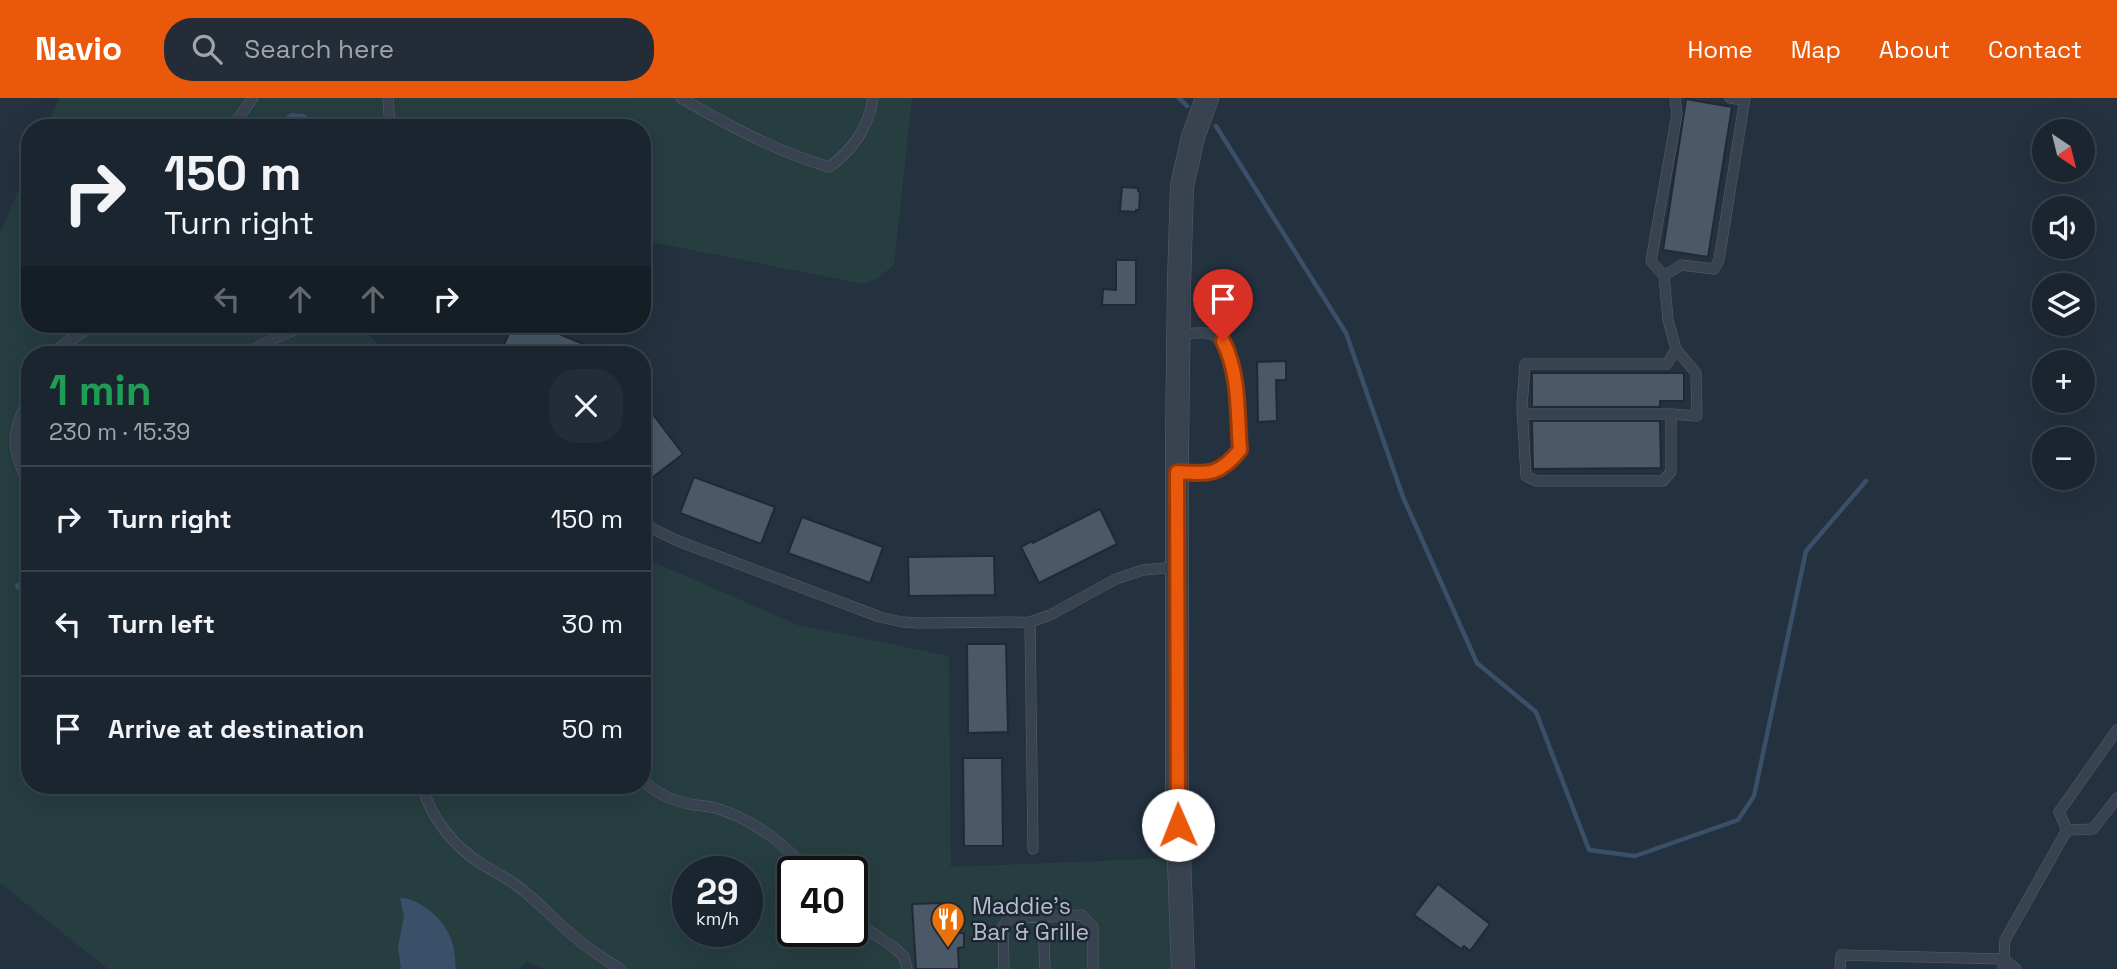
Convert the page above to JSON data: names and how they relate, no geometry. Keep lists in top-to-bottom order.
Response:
{
  "places": {
    "restaurant": ["Maddie's Bar & Grille"]
  },
  "north": "bottom right",
  "page": {
    "header": "Navio",
    "search": "Search here",
    "nav": [
      "Home",
      "Map",
      "About",
      "Contact"
    ],
    "map_buttons": ["+", "−"],
    "turn": ["150 m", "Turn right"],
    "heading": ["1 min", "230 m · 15:39"],
    "list": [
      {
        "name": "Turn right",
        "value": "150 m"
      },
      {
        "name": "Turn left",
        "value": "30 m"
      },
      {
        "name": "Arrive at destination",
        "value": "50 m"
      }
    ],
    "speed": "29 km/h",
    "limit": "40"
  }
}
